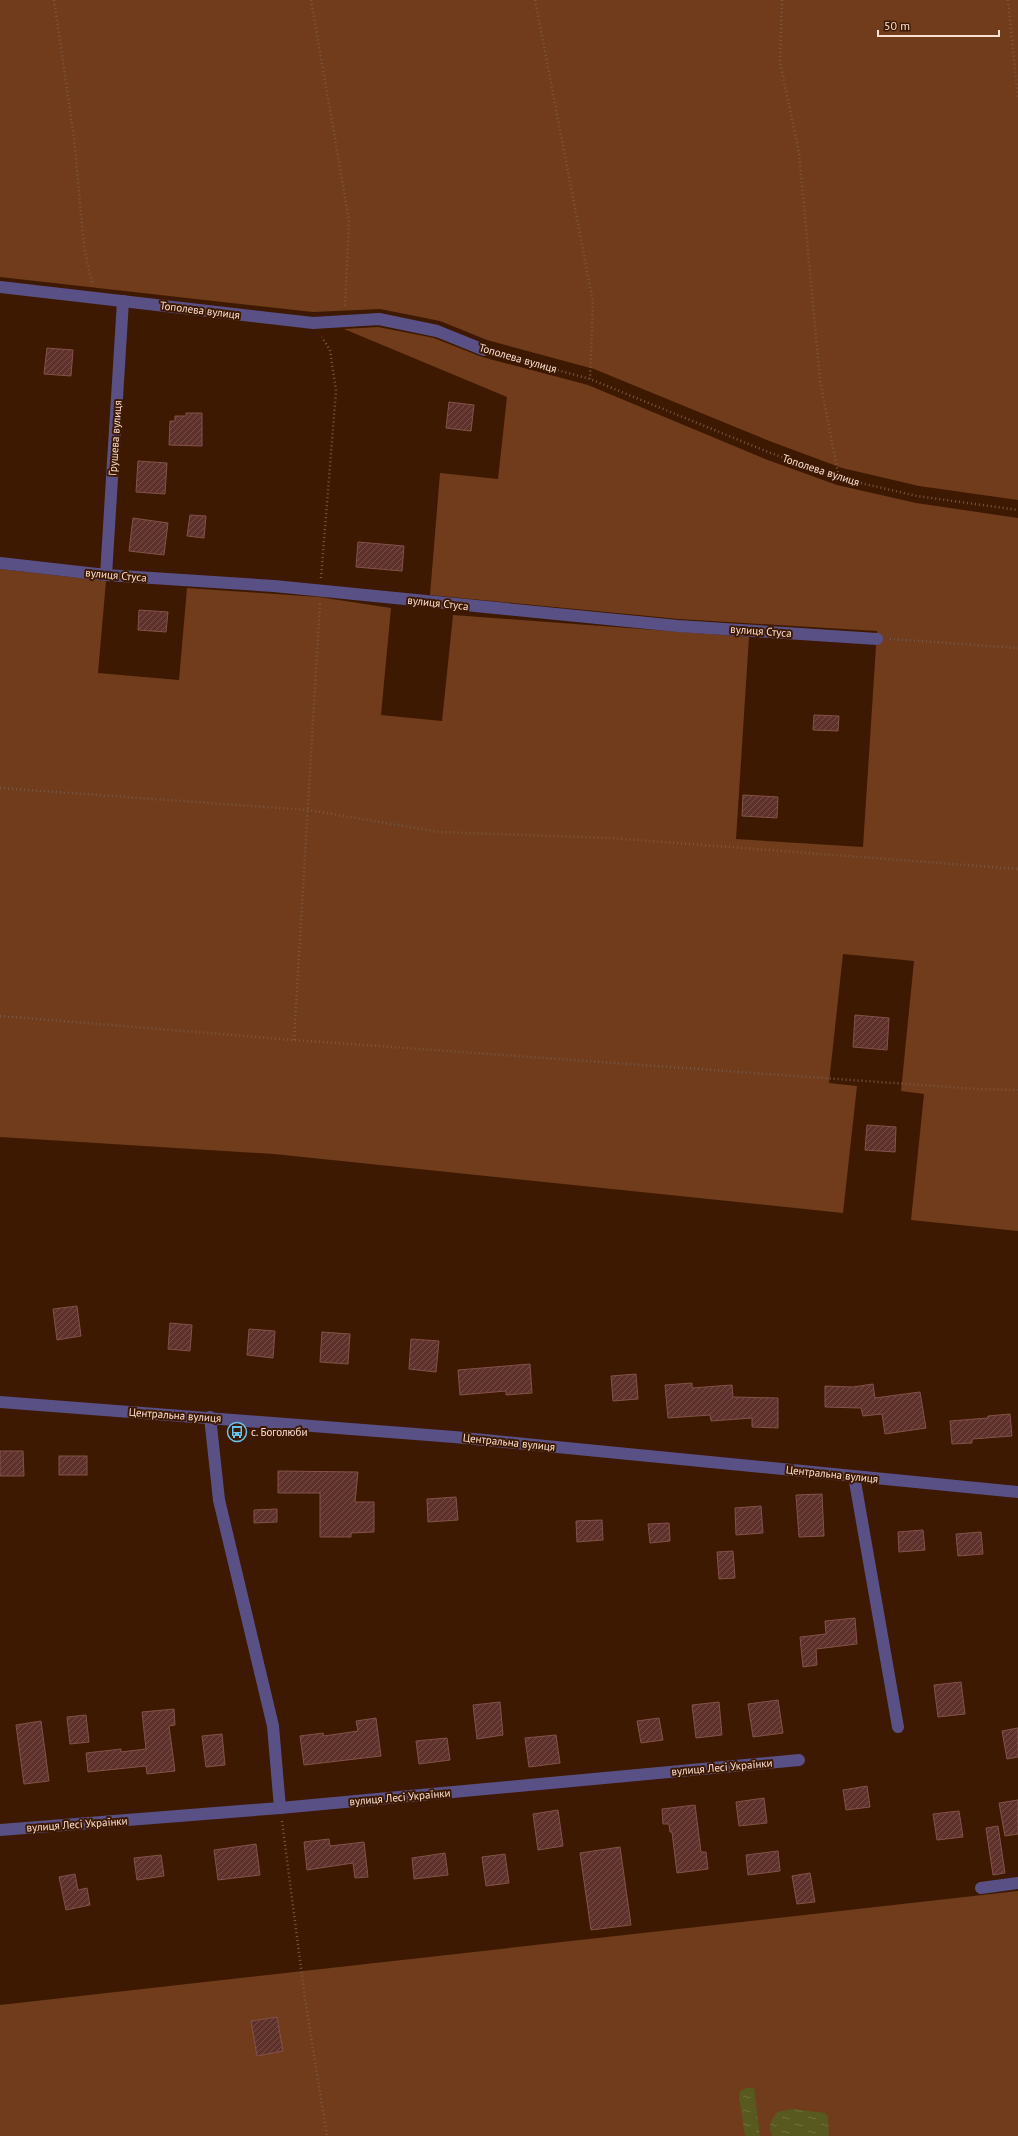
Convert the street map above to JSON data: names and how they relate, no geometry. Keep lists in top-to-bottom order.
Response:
{
  "streets": {
    "street": [
      "Тополева вулиця",
      "Грушева вулиця",
      "вулиця Стуса",
      "Центральна вулиця",
      "вулиця Лесі Українки"
    ]
  },
  "crossings": [
    ["Тополева вулиця", "Грушева вулиця"],
    ["Грушева вулиця", "вулиця Стуса"]
  ],
  "places": {
    "bus stop": ["с. Боголюби"]
  },
  "scale_bar": "50 m"
}
